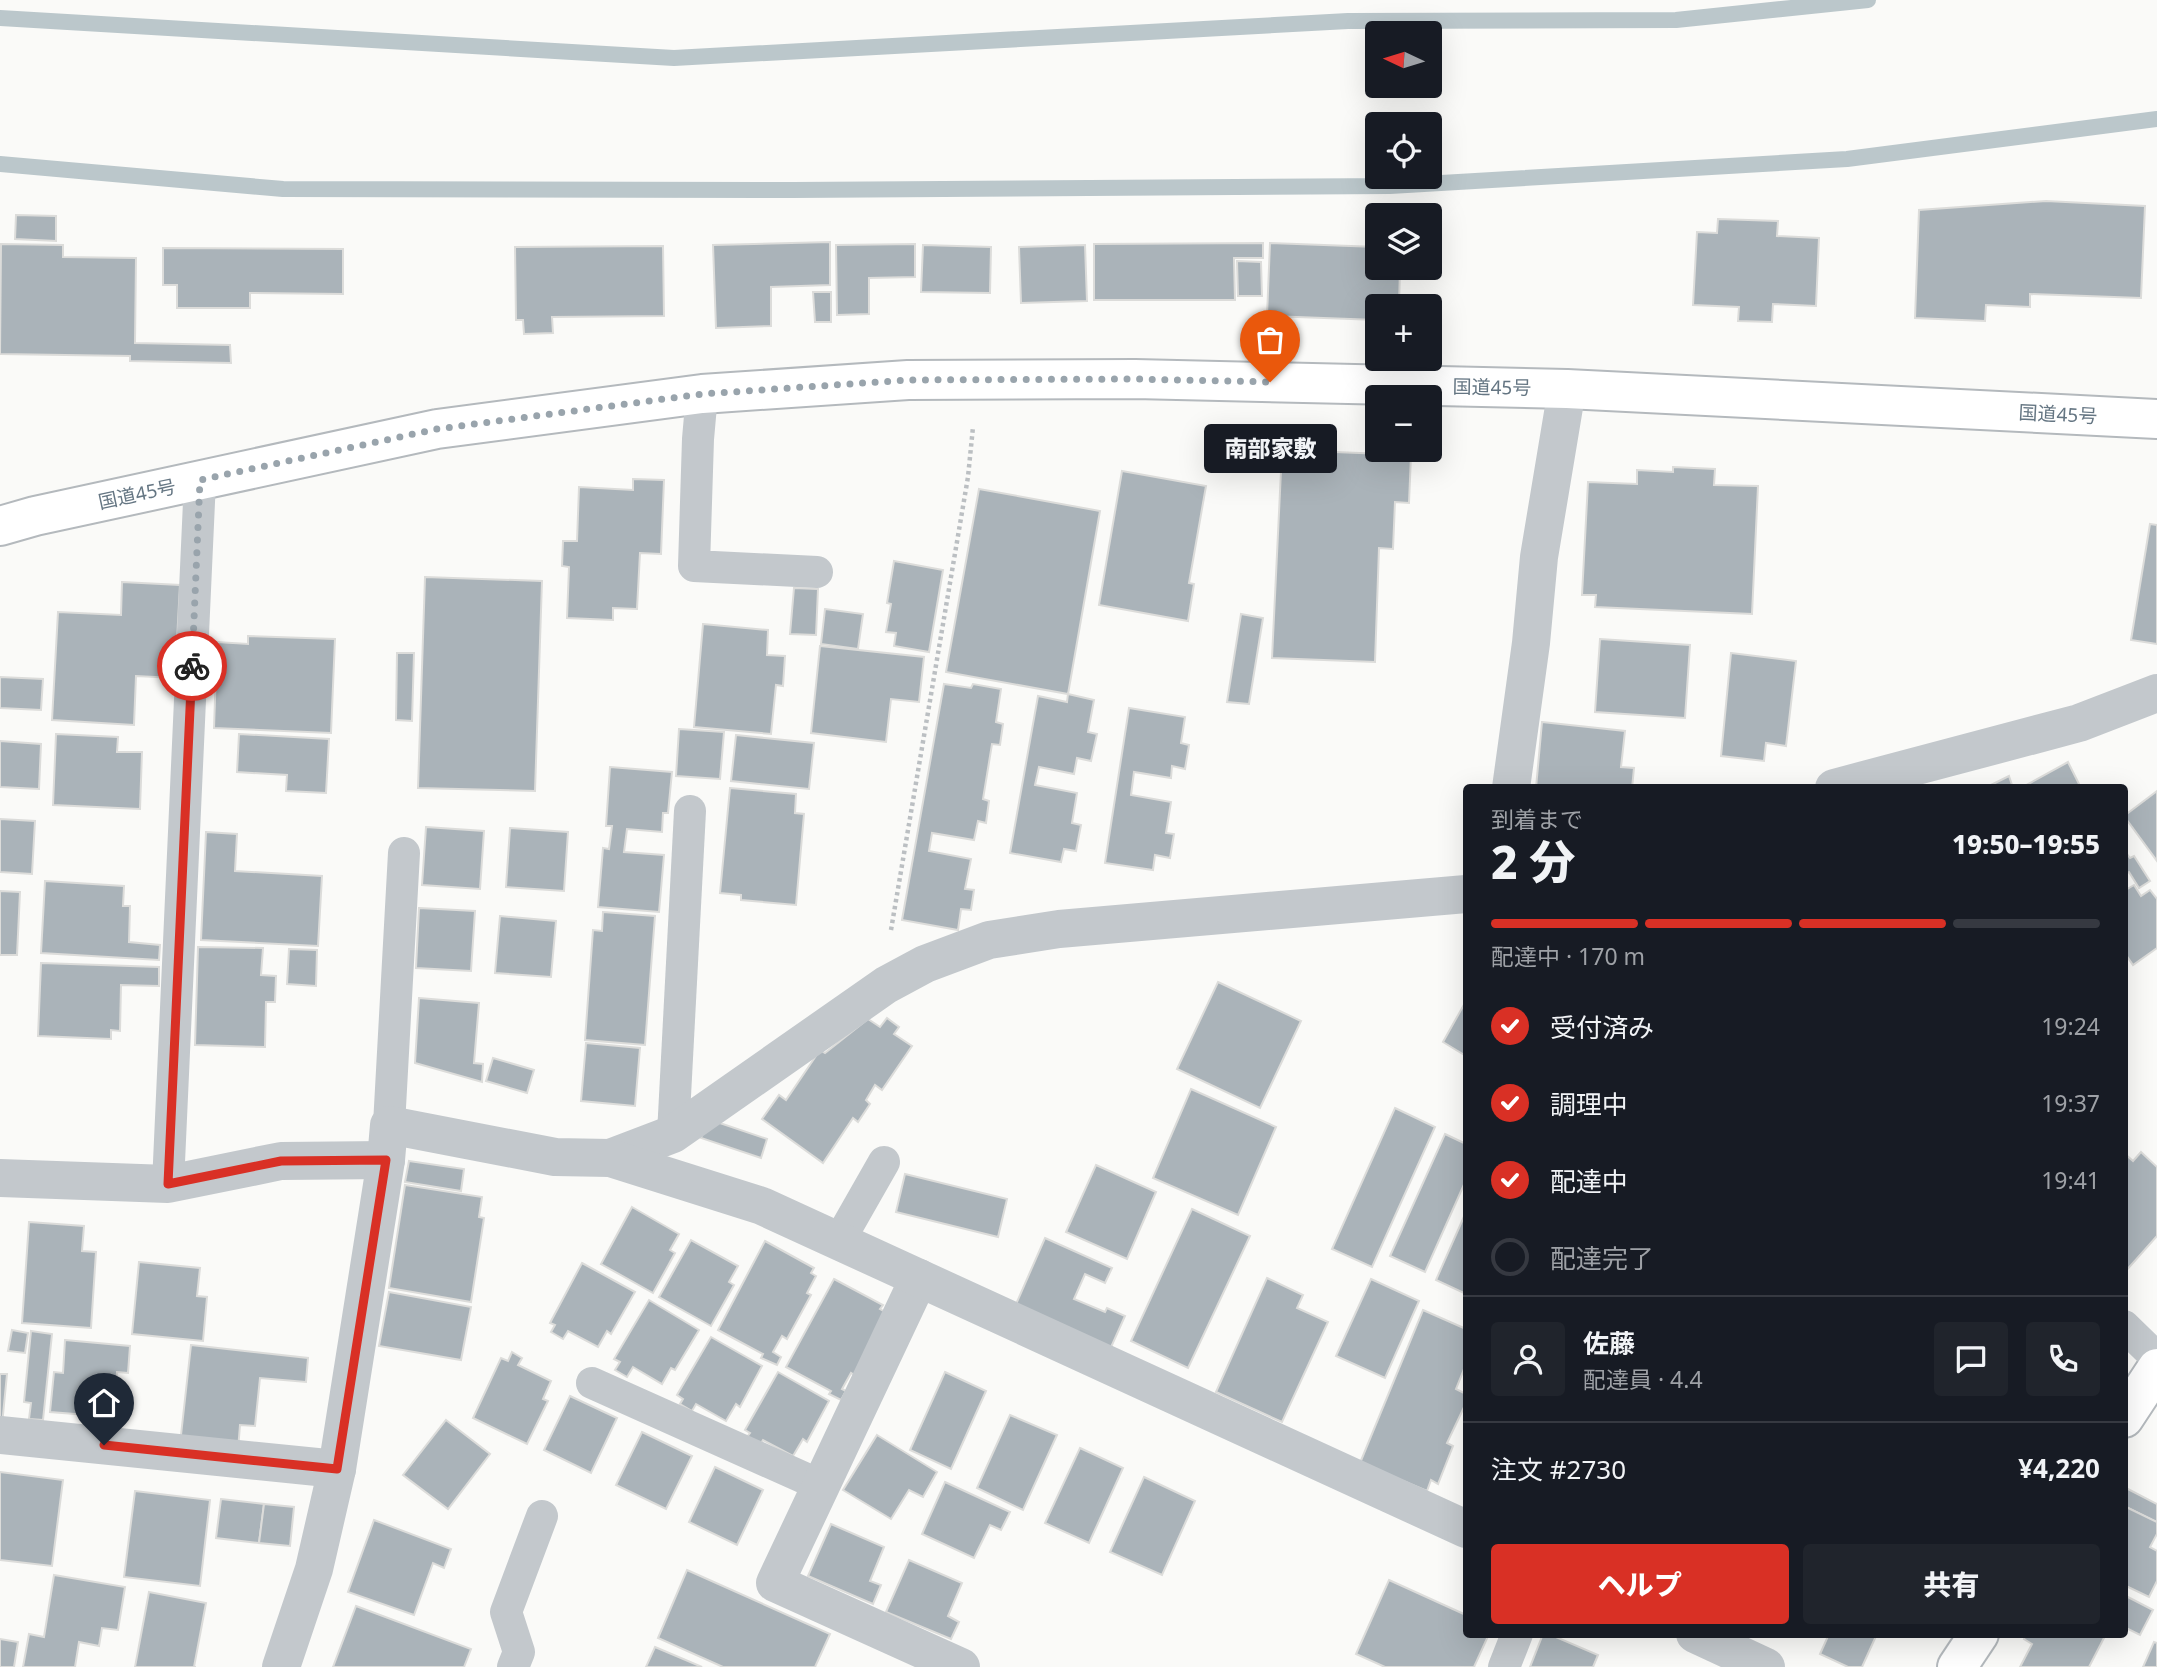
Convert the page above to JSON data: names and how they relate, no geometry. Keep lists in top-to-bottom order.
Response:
{
  "streets": {
    "highway": ["国道45号"]
  },
  "places": ["南部家敷"],
  "north": "left",
  "page": {
    "map_buttons": ["+", "−"],
    "bubble": "南部家敷",
    "heading": ["2 分", "到着まで", "19:50–19:55"],
    "panel": [
      "佐藤",
      "配達員 · 4.4",
      "注文 #2730",
      "¥4,220"
    ],
    "bar": "配達中 · 170 m",
    "list": [
      ["受付済み", "19:24"],
      ["調理中", "19:37"],
      ["配達中", "19:41"],
      "配達完了"
    ],
    "buttons": ["ヘルプ", "共有"]
  }
}
